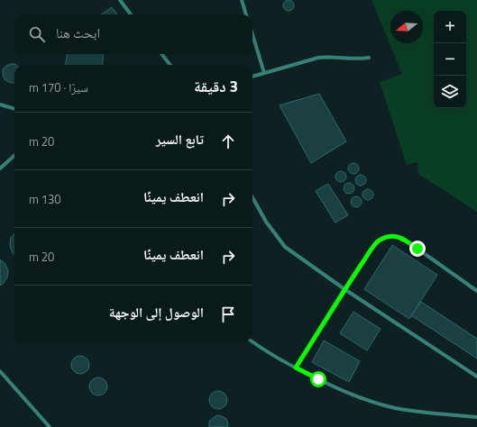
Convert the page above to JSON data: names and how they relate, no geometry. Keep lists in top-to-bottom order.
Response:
{
  "north": "left",
  "page": {
    "map_buttons": ["+", "−"],
    "search": "ابحث هنا",
    "heading": ["3 دقيقة", "سيرًا · 170 m"],
    "list": [
      ["تابع السير", "20 m"],
      ["انعطف يمينًا", "130 m"],
      ["انعطف يمينًا", "20 m"],
      "الوصول إلى الوجهة"
    ]
  }
}
